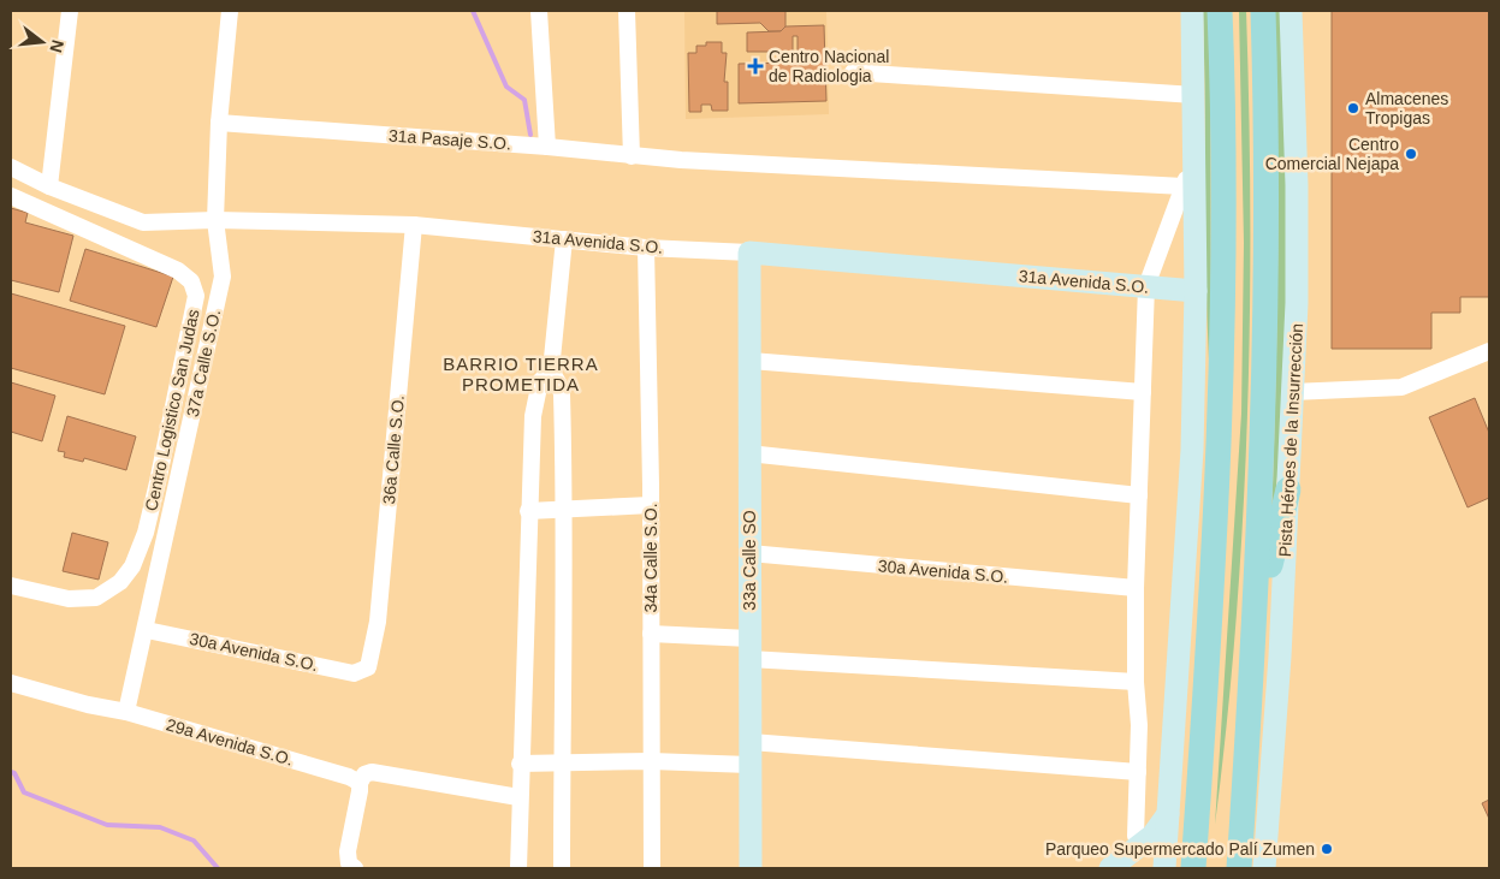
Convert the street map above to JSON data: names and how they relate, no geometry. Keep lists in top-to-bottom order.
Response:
{
  "streets": {
    "main road": ["Pista Héroes de la Insurrección"],
    "street": [
      "31a Pasaje S.O.",
      "31a Avenida S.O.",
      "37a Calle S.O.",
      "Centro Logistico San Judas",
      "36a Calle S.O.",
      "34a Calle S.O.",
      "33a Calle SO",
      "30a Avenida S.O.",
      "29a Avenida S.O."
    ]
  },
  "crossings": [
    ["31a Pasaje S.O.", "37a Calle S.O."],
    ["31a Avenida S.O.", "37a Calle S.O."],
    ["31a Avenida S.O.", "36a Calle S.O."],
    ["31a Avenida S.O.", "34a Calle S.O."],
    ["31a Avenida S.O.", "33a Calle SO"],
    ["37a Calle S.O.", "30a Avenida S.O."],
    ["37a Calle S.O.", "29a Avenida S.O."],
    ["36a Calle S.O.", "30a Avenida S.O."],
    ["33a Calle SO", "30a Avenida S.O."]
  ],
  "districts": ["BARRIO TIERRA PROMETIDA"],
  "places": {
    "health": ["Centro Nacional de Radiologia"],
    "other": ["Almacenes Tropigas", "Centro Comercial Nejapa", "Parqueo Supermercado Palí Zumen"]
  },
  "north": "right"
}
